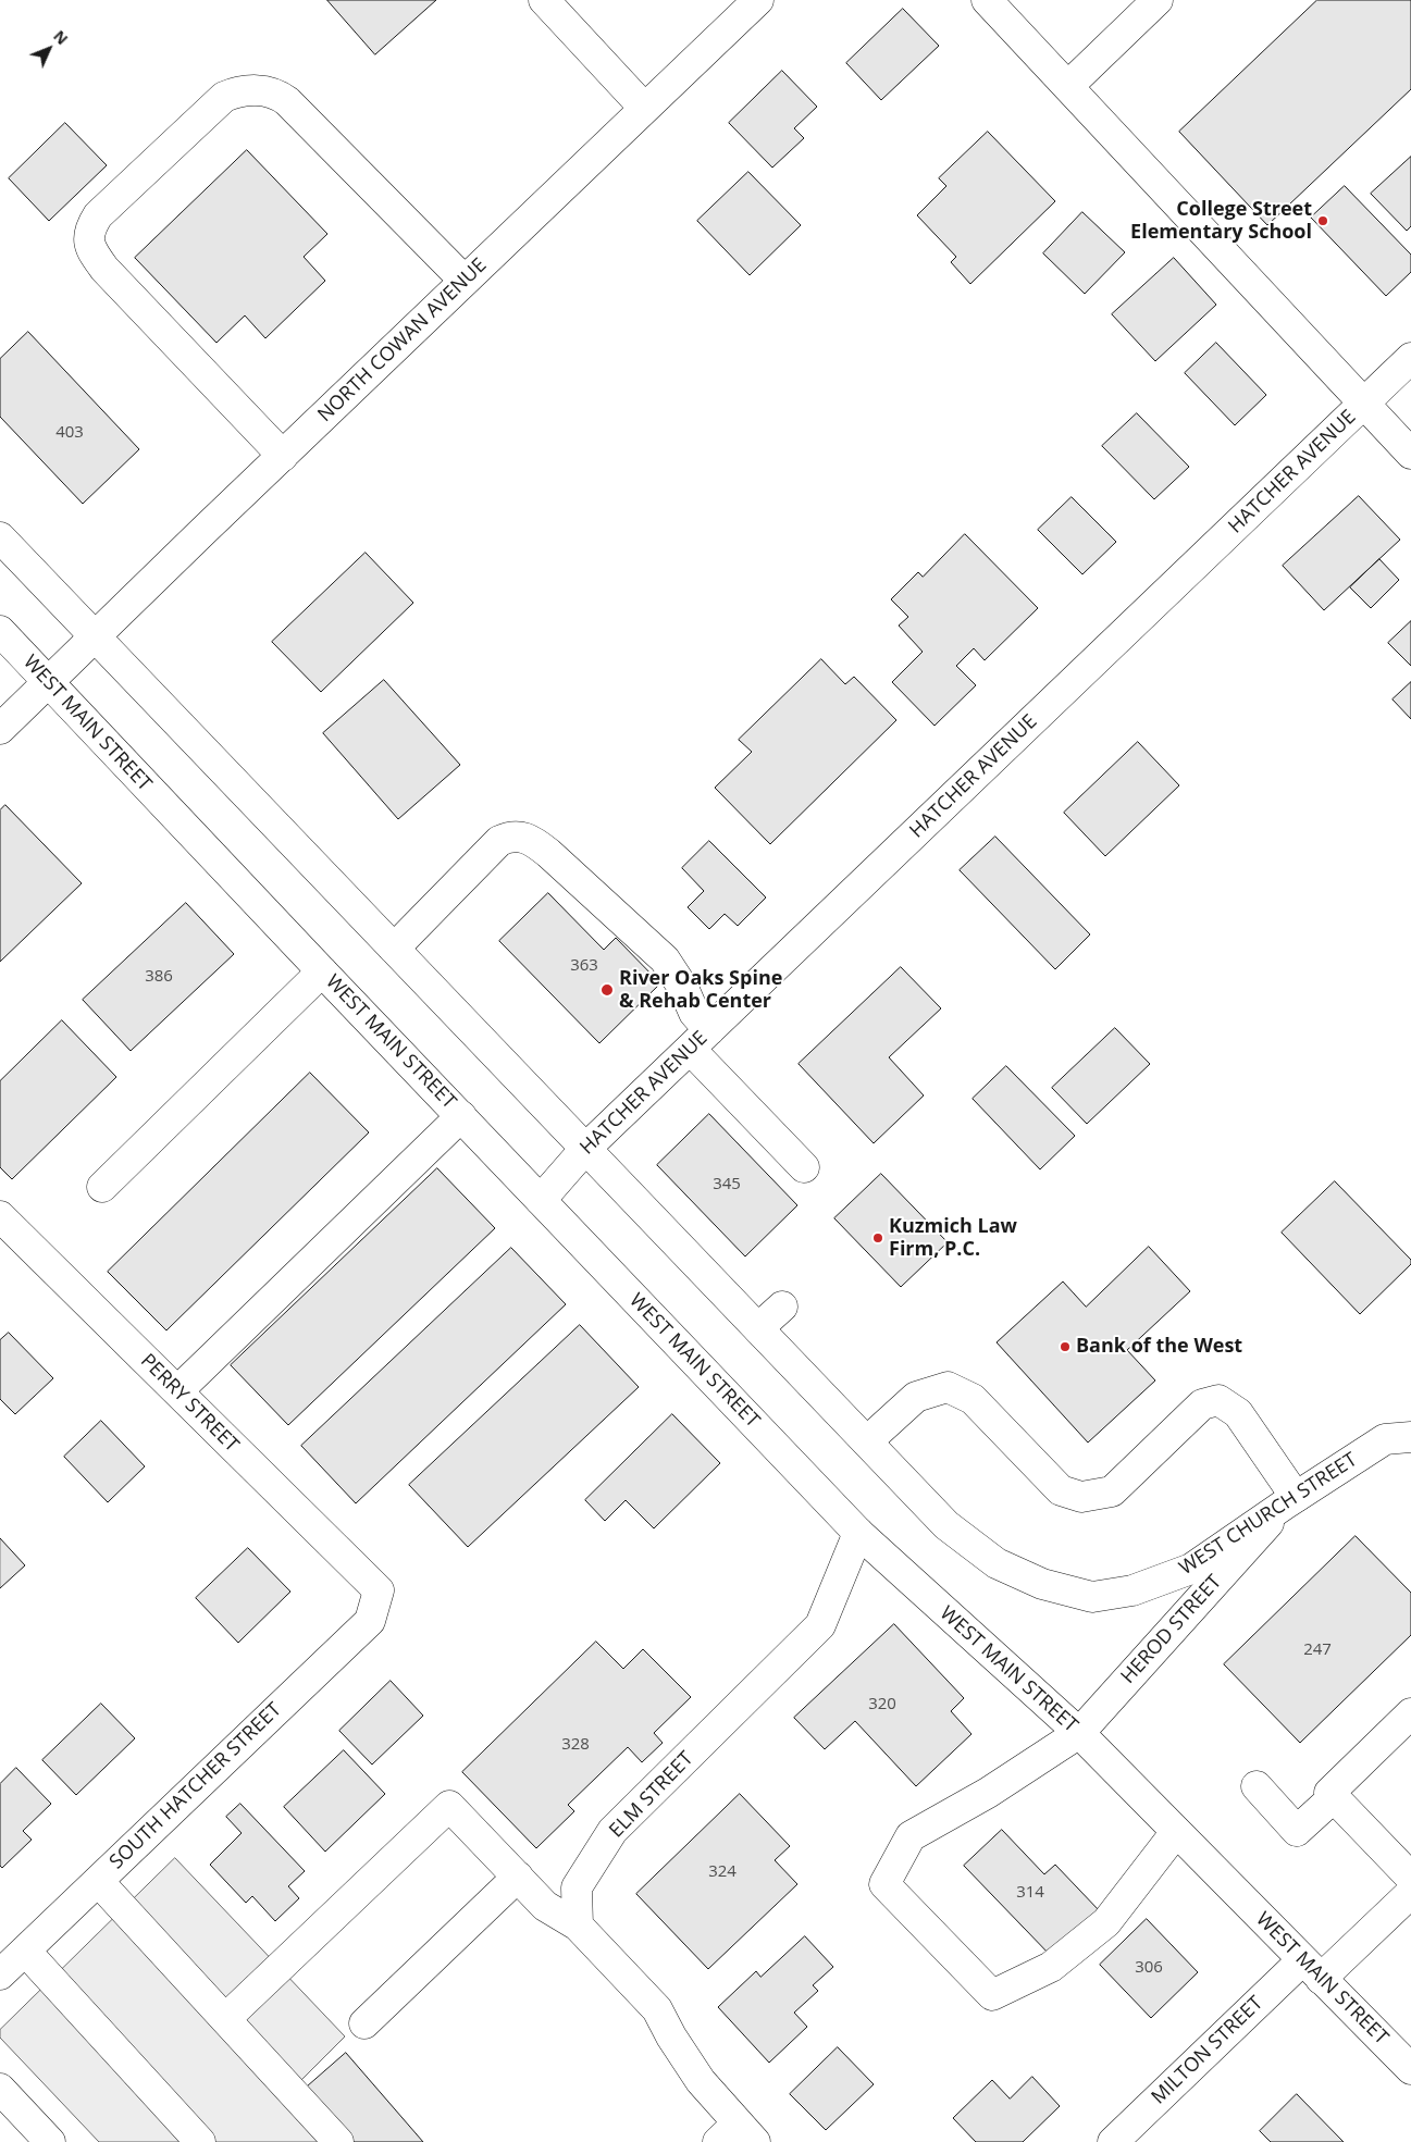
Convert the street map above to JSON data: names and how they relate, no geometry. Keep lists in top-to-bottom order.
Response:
{
  "streets": {
    "street": [
      "NORTH COWAN AVENUE",
      "HATCHER AVENUE",
      "WEST MAIN STREET",
      "PERRY STREET",
      "WEST CHURCH STREET",
      "HEROD STREET",
      "SOUTH HATCHER STREET",
      "ELM STREET",
      "MILTON STREET"
    ]
  },
  "crossings": [
    ["NORTH COWAN AVENUE", "WEST MAIN STREET"],
    ["HATCHER AVENUE", "WEST MAIN STREET"],
    ["WEST MAIN STREET", "HEROD STREET"],
    ["WEST MAIN STREET", "ELM STREET"],
    ["WEST MAIN STREET", "MILTON STREET"],
    ["PERRY STREET", "SOUTH HATCHER STREET"],
    ["WEST CHURCH STREET", "HEROD STREET"]
  ],
  "places": [
    "College Street Elementary School",
    "River Oaks Spine & Rehab Center",
    "Kuzmich Law Firm, P.C.",
    "Bank of the West"
  ],
  "house_numbers": [
    "403",
    "363",
    "386",
    "345",
    "247",
    "320",
    "328",
    "324",
    "314",
    "306"
  ],
  "north": "top right"
}
